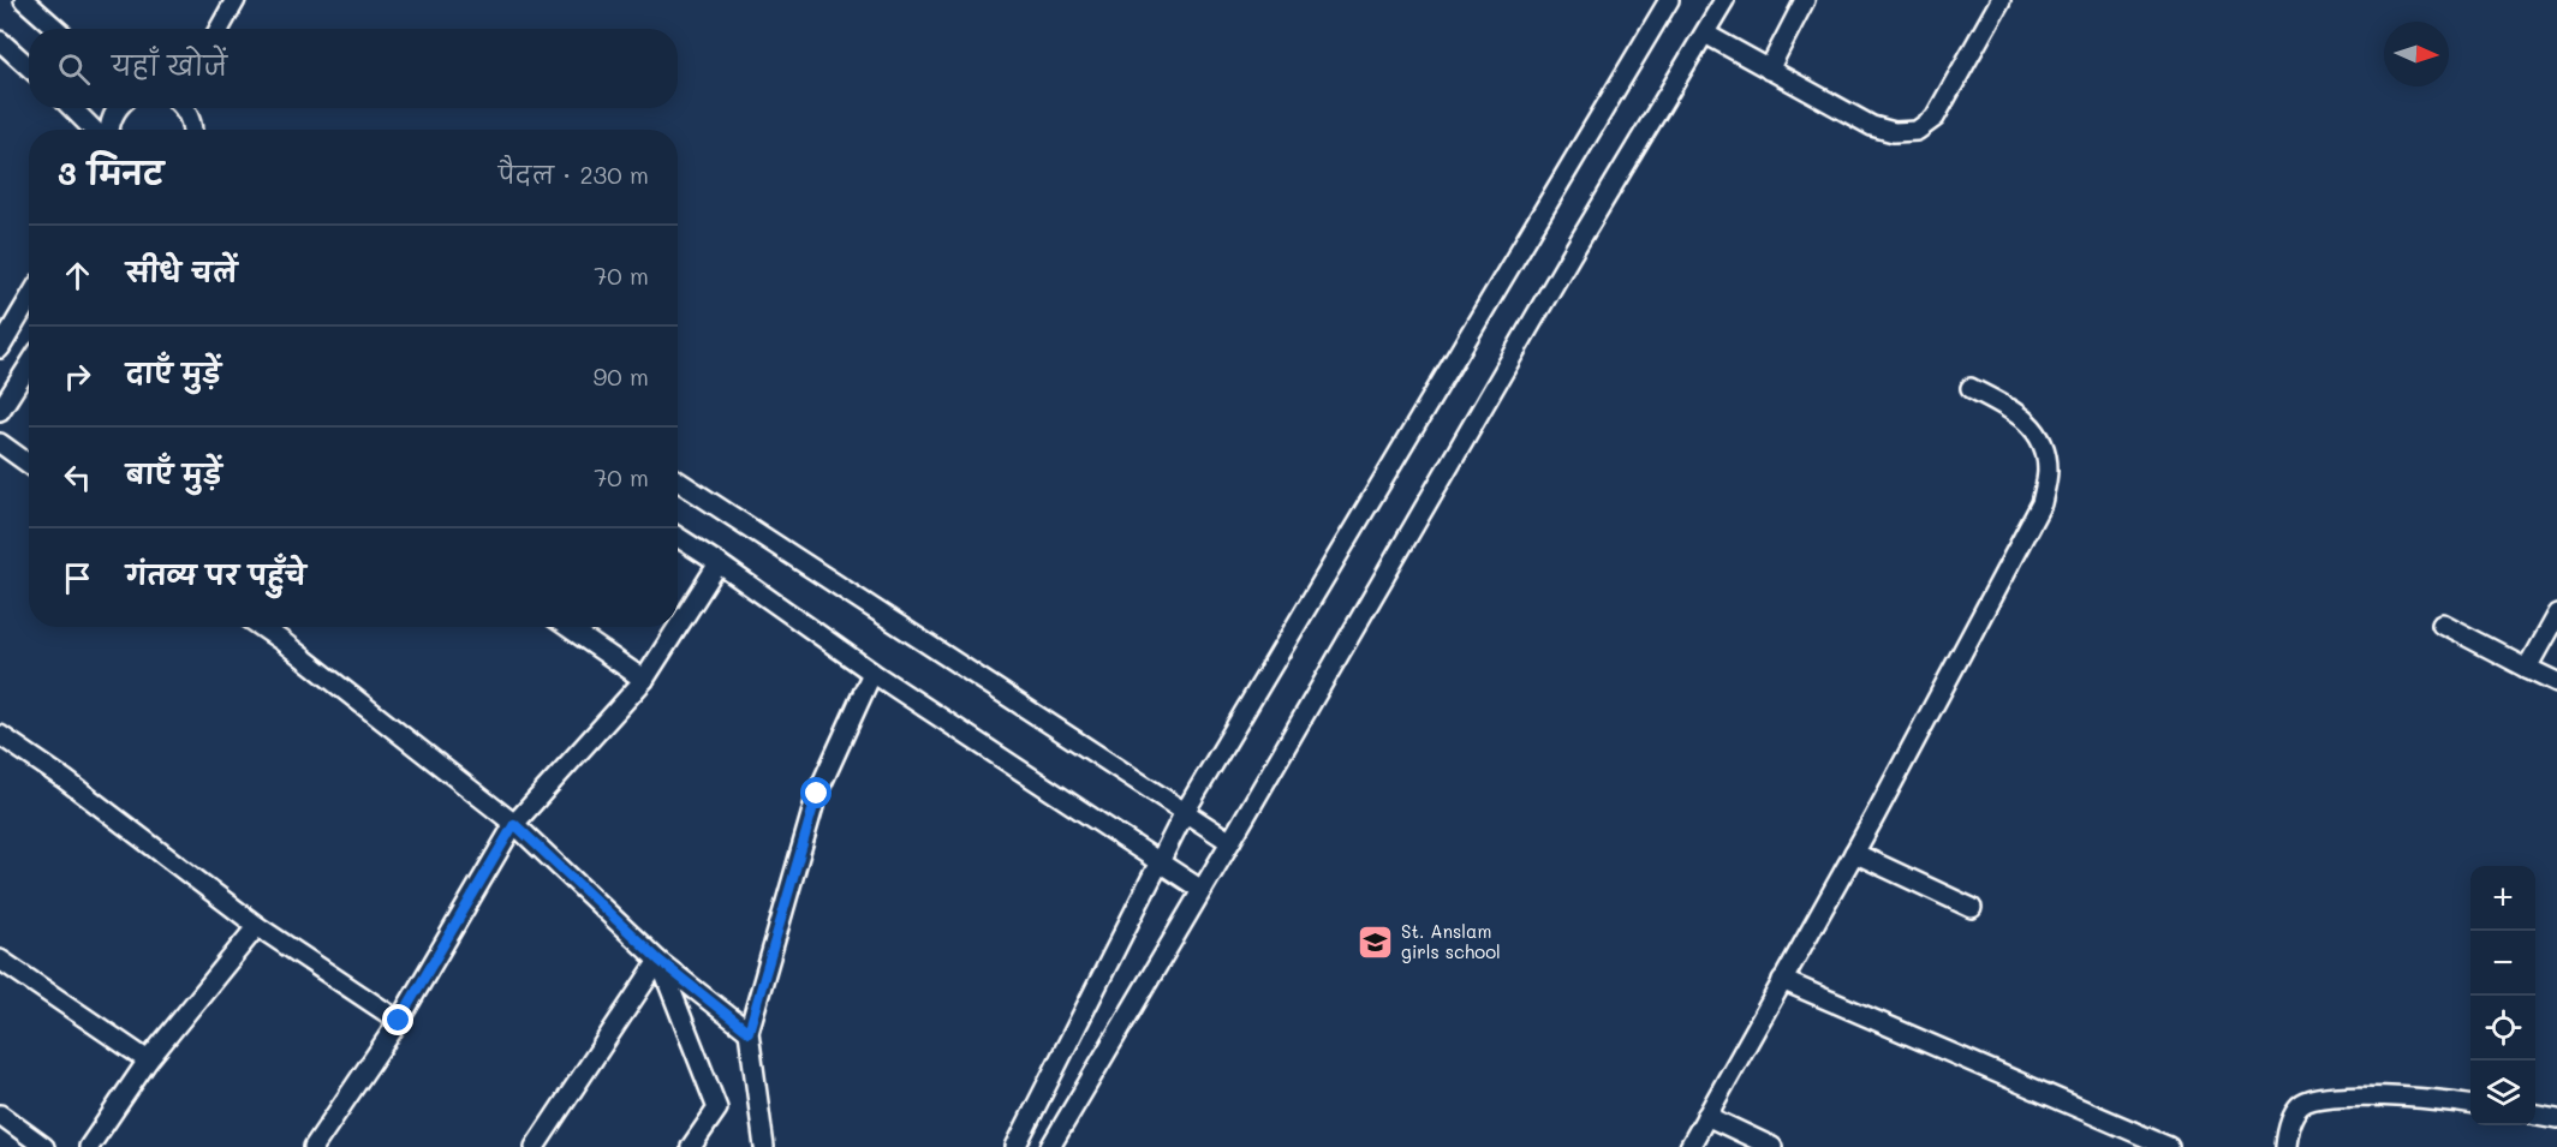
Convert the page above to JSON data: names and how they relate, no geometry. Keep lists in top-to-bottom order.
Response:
{
  "places": {
    "school or university": ["St. Anslam girls school"]
  },
  "north": "right",
  "page": {
    "search": "यहाँ खोजें",
    "heading": ["3 मिनट", "पैदल · 230 m"],
    "list": [
      ["सीधे चलें", "70 m"],
      ["दाएँ मुड़ें", "90 m"],
      ["बाएँ मुड़ें", "70 m"],
      "गंतव्य पर पहुँचे"
    ],
    "map_buttons": ["+", "−"]
  }
}
